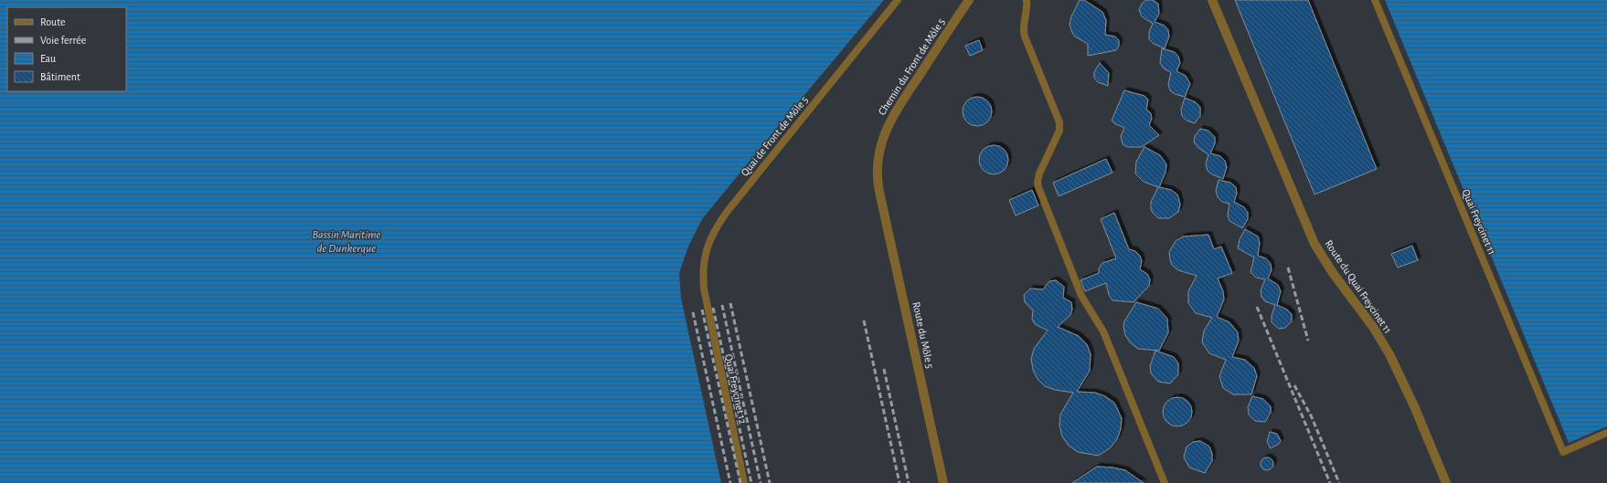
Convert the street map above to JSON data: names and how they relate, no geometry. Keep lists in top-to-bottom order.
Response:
{
  "streets": {
    "street": ["Chemin du Front de Môle 5", "Route du Quai Freycinet 11", "Route du Môle 5"],
    "lane": ["Quai de Front de Môle 5", "Quai Freycinet 11", "Quai Freycinet 12"]
  },
  "crossings": [
    ["Chemin du Front de Môle 5", "Route du Môle 5"],
    ["Quai de Front de Môle 5", "Quai Freycinet 12"]
  ],
  "water": ["Bassin Maritime de Dunkerque"],
  "legend": [
    "Route",
    "Voie ferrée",
    "Eau",
    "Bâtiment"
  ]
}
